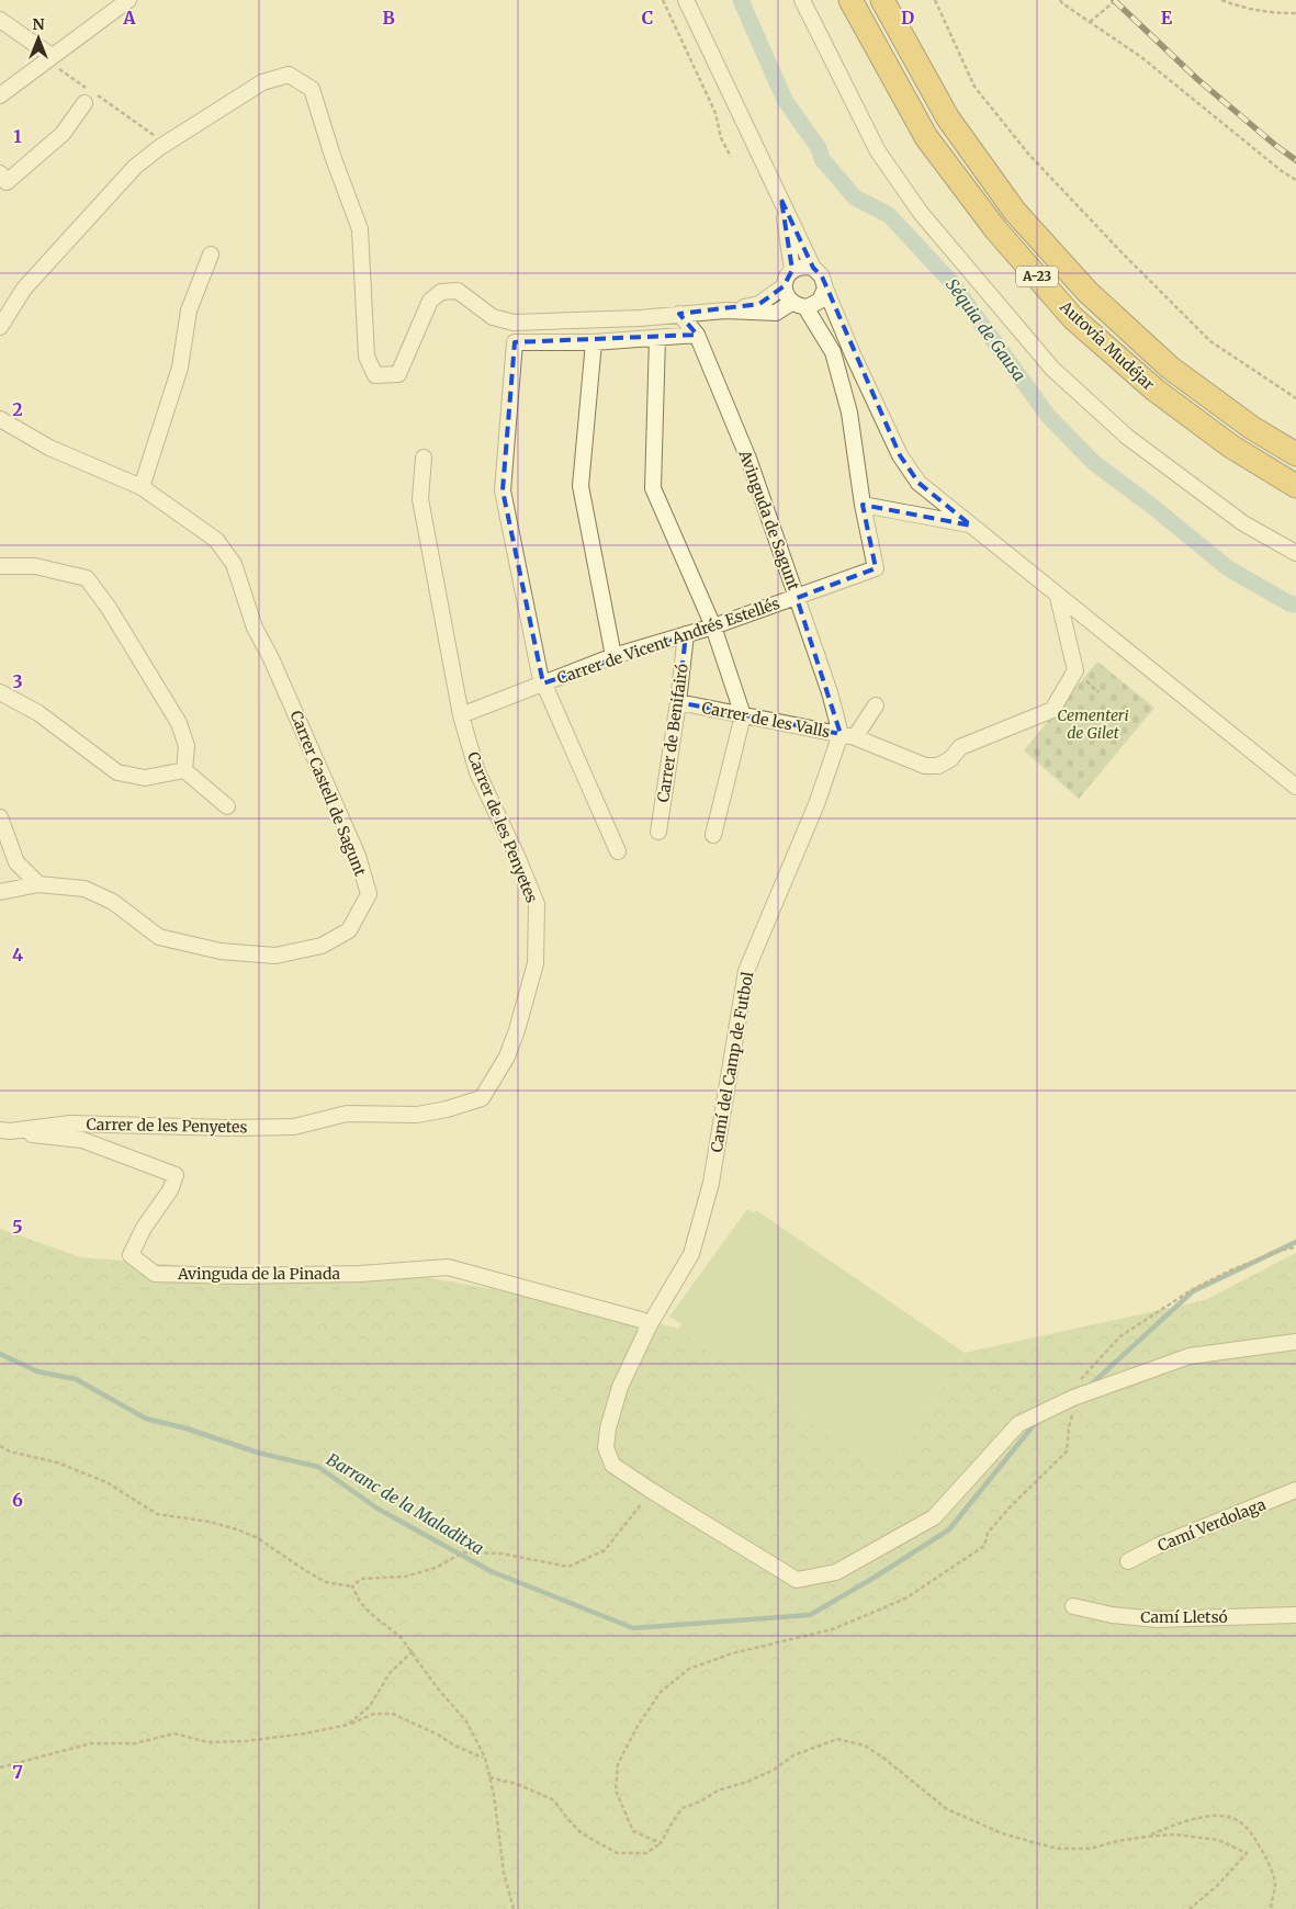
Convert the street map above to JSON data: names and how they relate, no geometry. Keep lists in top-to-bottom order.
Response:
{
  "streets": {
    "highway": ["A-23", "Autovía Mudéjar"],
    "street": [
      "Avinguda de Sagunt",
      "Carrer de Vicent Andrés Estellés",
      "Carrer de les Valls",
      "Carrer de Benifairó",
      "Carrer Castell de Sagunt",
      "Carrer de les Penyetes",
      "Camí del Camp de Futbol",
      "Avinguda de la Pinada",
      "Camí Verdolaga",
      "Camí Lletsó"
    ]
  },
  "crossings": [
    ["Avinguda de Sagunt", "Carrer de Vicent Andrés Estellés"],
    ["Avinguda de Sagunt", "Carrer de les Valls"],
    ["Avinguda de Sagunt", "Camí del Camp de Futbol"],
    ["Carrer de Vicent Andrés Estellés", "Carrer de Benifairó"],
    ["Carrer de Vicent Andrés Estellés", "Carrer de les Penyetes"],
    ["Carrer de les Valls", "Carrer de Benifairó"],
    ["Carrer de les Valls", "Camí del Camp de Futbol"],
    ["Carrer de les Penyetes", "Avinguda de la Pinada"],
    ["Camí del Camp de Futbol", "Avinguda de la Pinada"]
  ],
  "water": ["Séquia de Gausa", "Barranc de la Maladitxa"],
  "parks": ["Cementeri de Gilet"],
  "north": "top",
  "grid": {
    "columns": [
      "A",
      "B",
      "C",
      "D",
      "E"
    ],
    "rows": [
      "1",
      "2",
      "3",
      "4",
      "5",
      "6",
      "7"
    ]
  }
}
